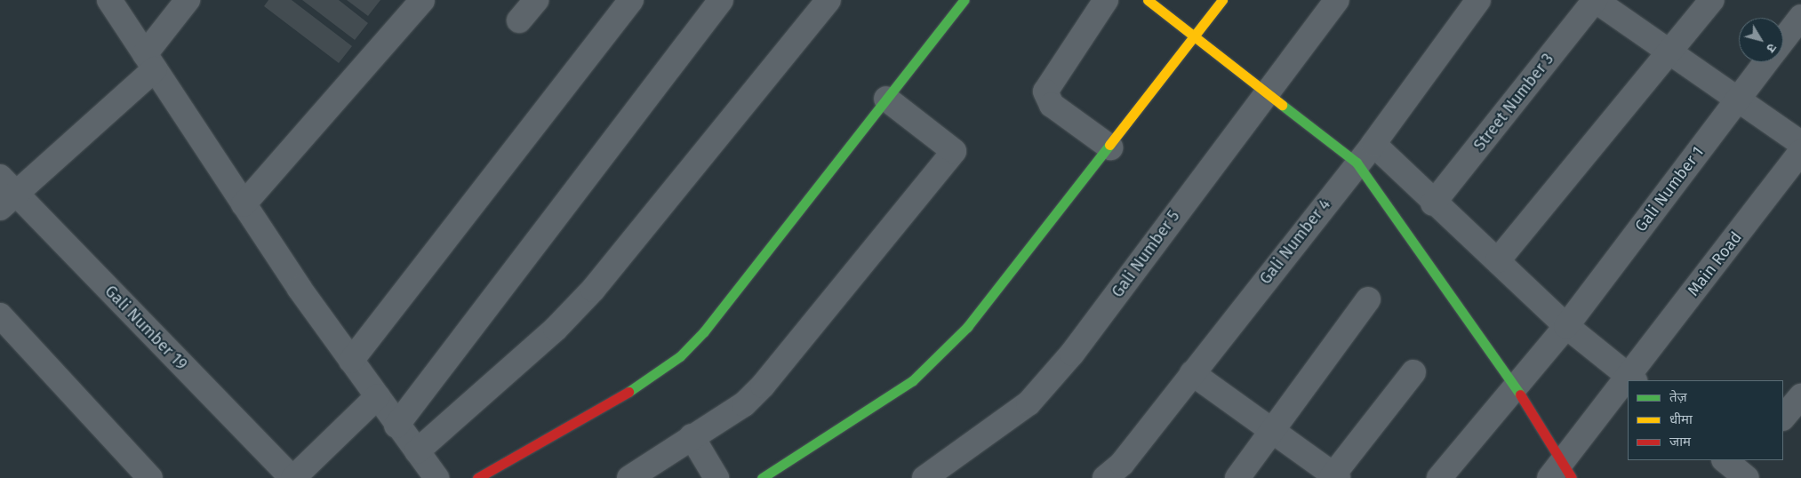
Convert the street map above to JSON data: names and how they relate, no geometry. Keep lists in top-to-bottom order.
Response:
{
  "streets": {
    "street": [
      "Street Number 3",
      "Gali Number 1",
      "Gali Number 4",
      "Gali Number 5",
      "Main Road",
      "Gali Number 19"
    ]
  },
  "legend": ["तेज़", "धीमा", "जाम"],
  "north": "bottom right"
}
